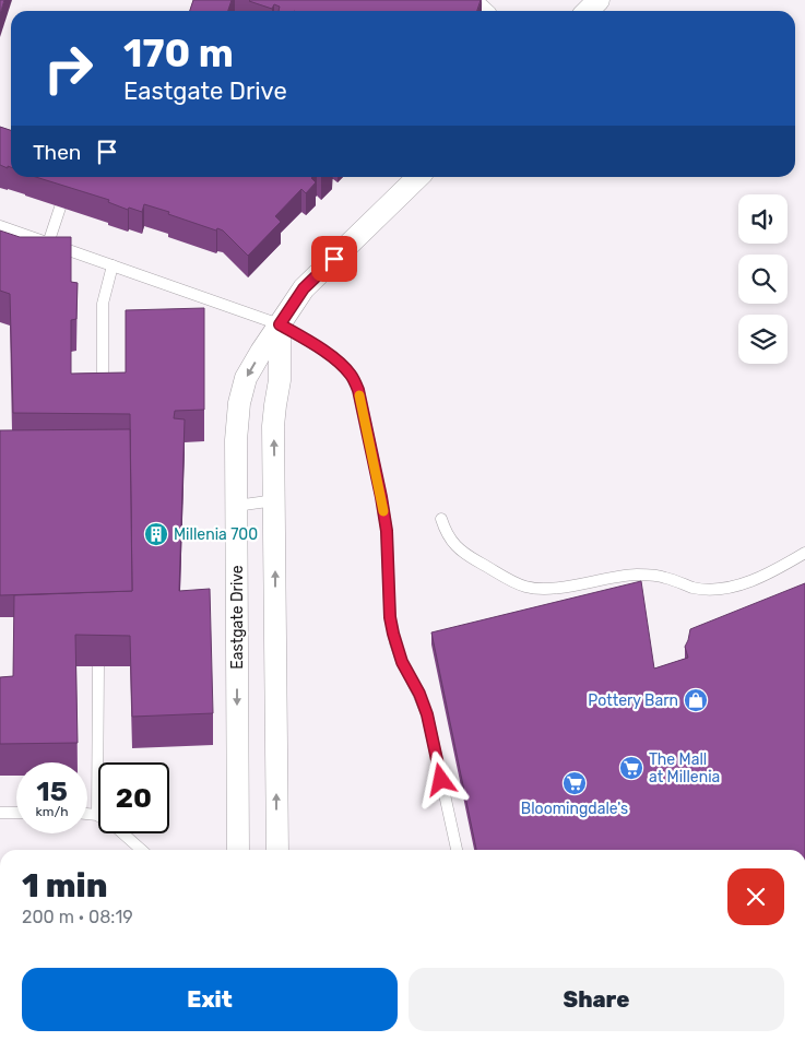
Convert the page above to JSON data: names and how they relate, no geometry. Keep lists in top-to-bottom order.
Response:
{
  "streets": {
    "street": ["Eastgate Drive"]
  },
  "places": {
    "building": ["Millenia 700"],
    "shop": ["Pottery Barn"],
    "supermarket": ["The Mall at Millenia", "Bloomingdale's"]
  },
  "page": {
    "turn": ["170 m", "Eastgate Drive"],
    "then": "Then",
    "speed": "15 km/h",
    "limit": "20",
    "heading": ["1 min", "200 m · 08:19"],
    "buttons": ["Exit", "Share"]
  }
}
